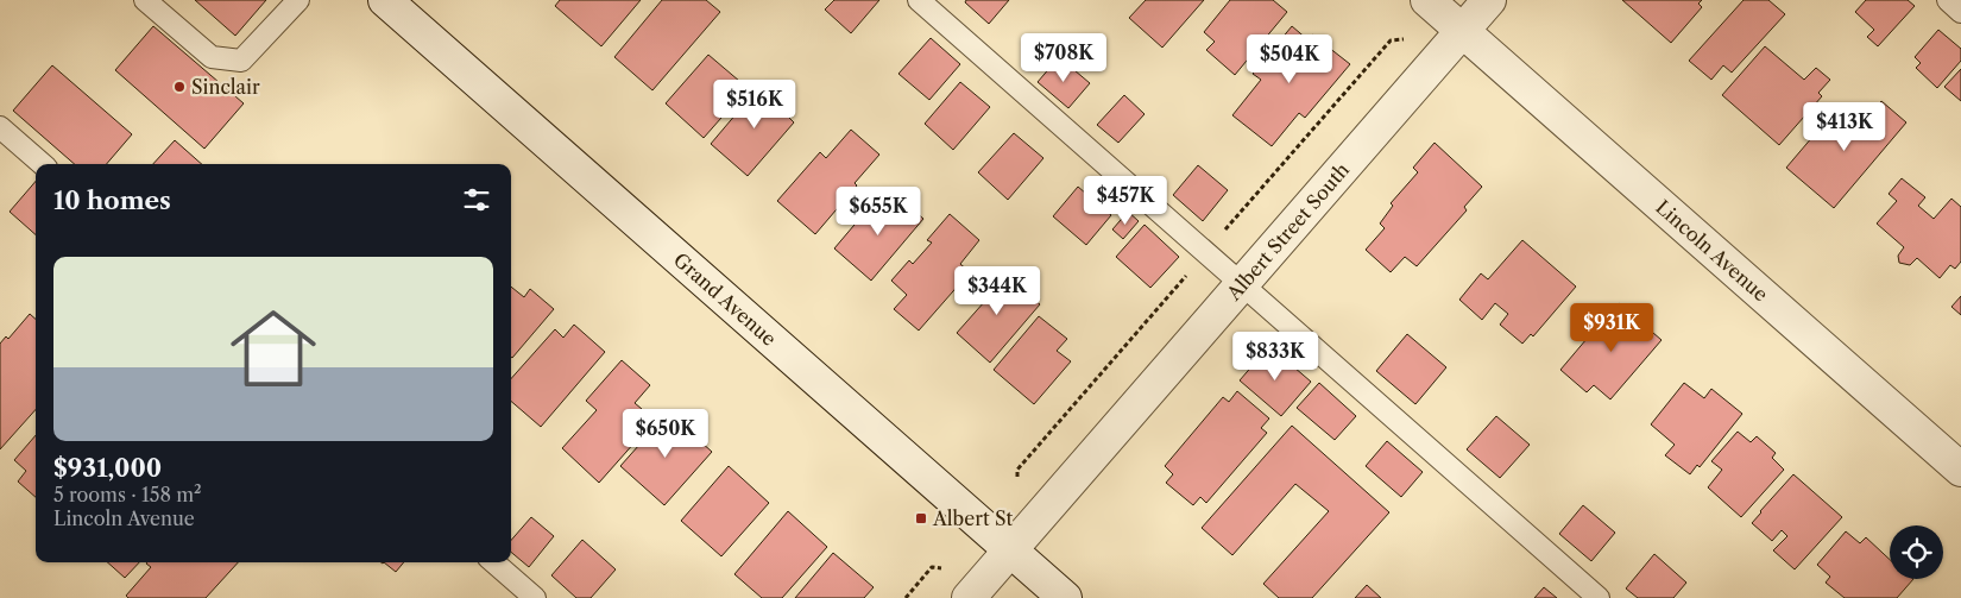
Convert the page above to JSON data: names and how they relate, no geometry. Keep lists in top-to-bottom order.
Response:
{
  "streets": {
    "street": ["Albert Street South", "Lincoln Avenue", "Grand Avenue"]
  },
  "crossings": [
    ["Albert Street South", "Lincoln Avenue"],
    ["Albert Street South", "Grand Avenue"]
  ],
  "places": {
    "other": ["Sinclair"],
    "transit": ["Albert St"]
  },
  "page": {
    "price": [
      "$708K",
      "$504K",
      "$516K",
      "$413K",
      "$457K",
      "$655K",
      "$344K",
      "$931K",
      "$833K",
      "$650K"
    ],
    "heading": "10 homes",
    "list": [
      {
        "name": "$931,000",
        "note": "5 rooms · 158 m² · Lincoln Avenue"
      }
    ]
  }
}
